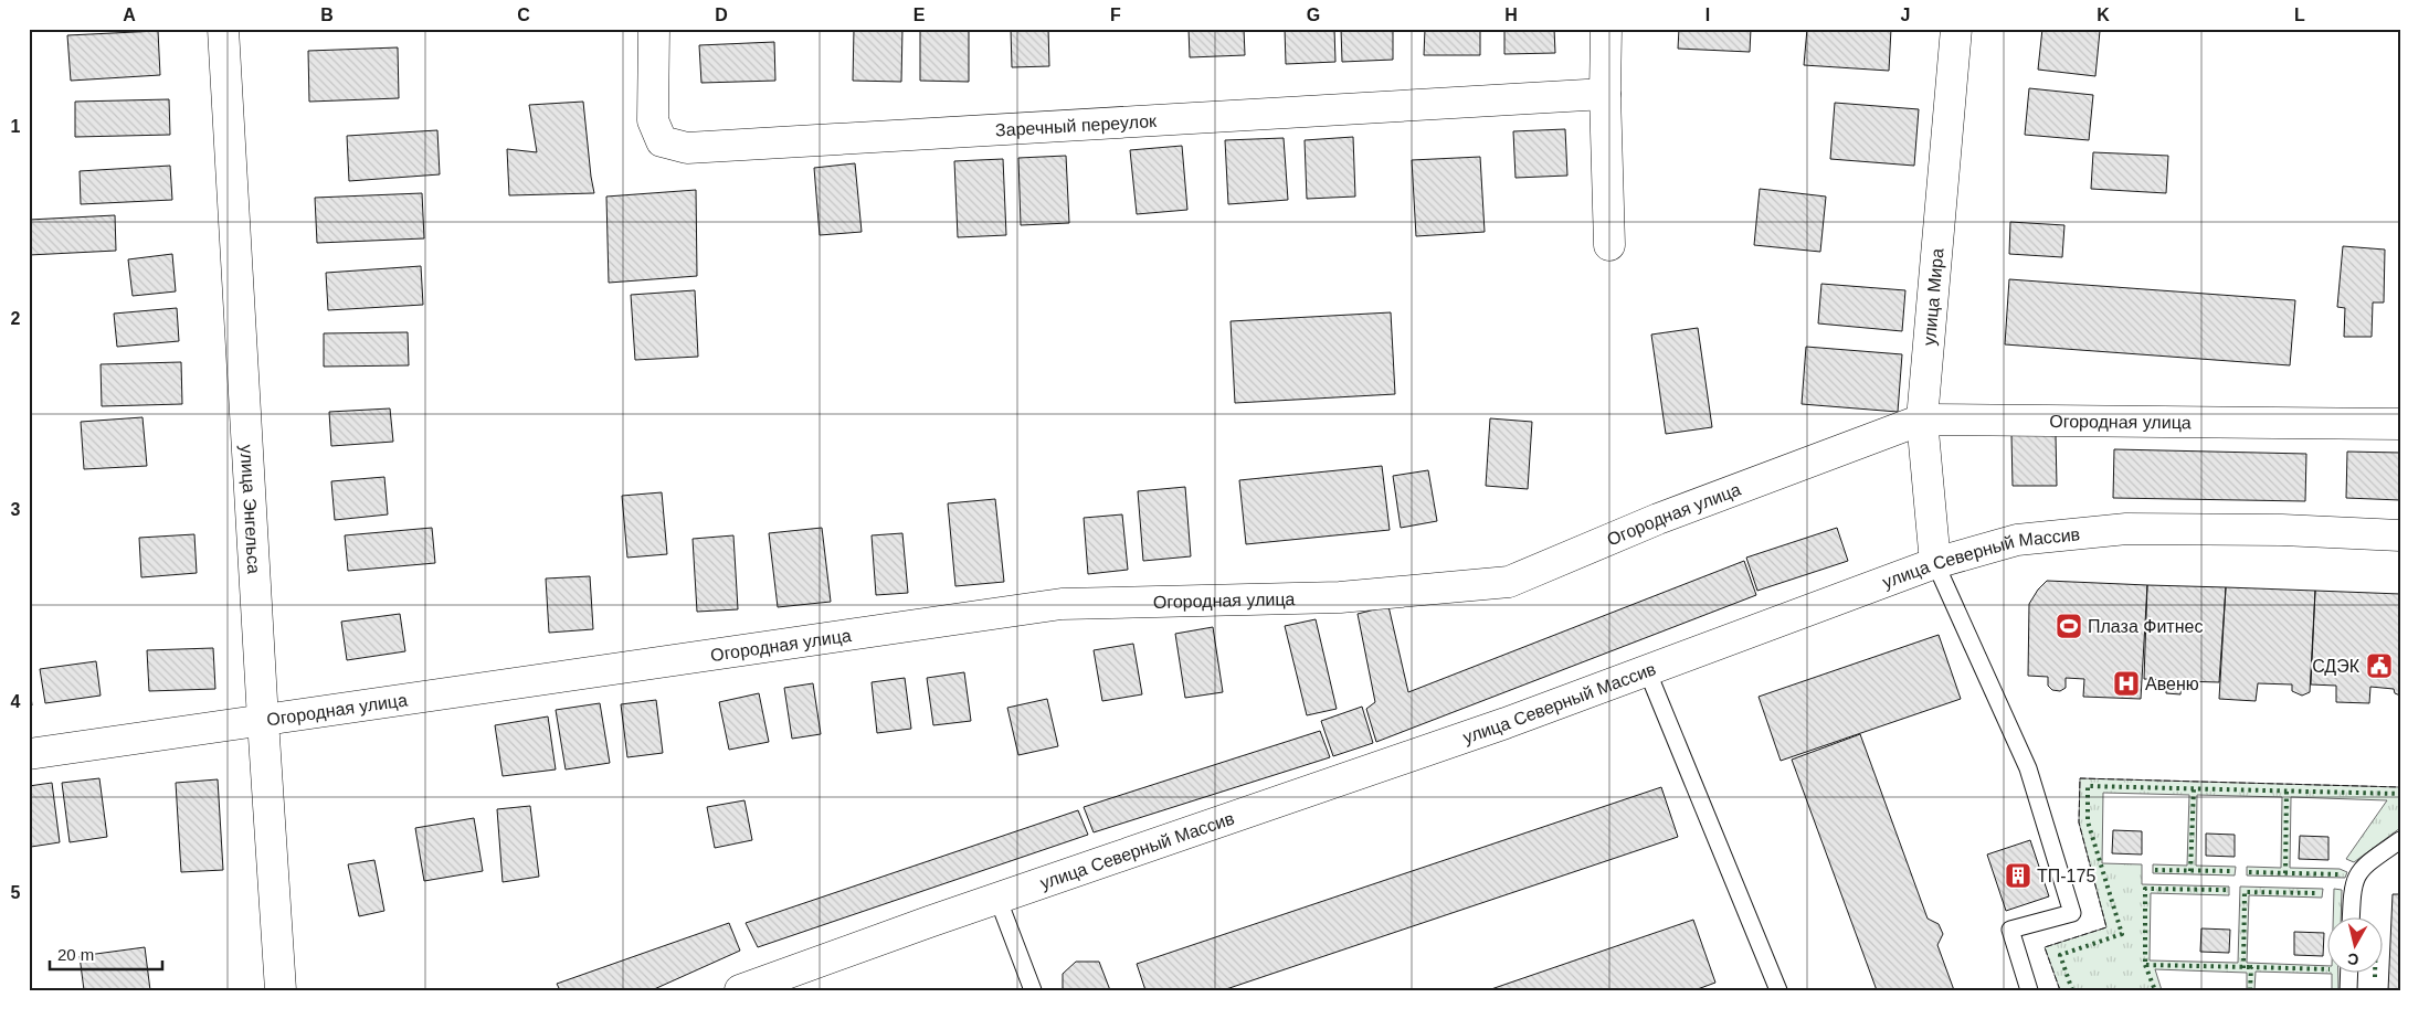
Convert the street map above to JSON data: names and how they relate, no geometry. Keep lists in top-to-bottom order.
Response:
{
  "streets": {
    "street": [
      "Заречный переулок",
      "улица Мира",
      "Огородная улица",
      "улица Энгельса",
      "улица Северный Массив"
    ]
  },
  "crossings": [
    ["улица Мира", "Огородная улица"],
    ["улица Мира", "улица Северный Массив"],
    ["Огородная улица", "улица Энгельса"]
  ],
  "places": {
    "sports": ["Плаза Фитнес"],
    "public building": ["СДЭК"],
    "hospital": ["Авеню"],
    "building": ["ТП-175"]
  },
  "scale_bar": "20 m",
  "north": "bottom",
  "grid": {
    "columns": [
      "A",
      "B",
      "C",
      "D",
      "E",
      "F",
      "G",
      "H",
      "I",
      "J",
      "K",
      "L"
    ],
    "rows": [
      "1",
      "2",
      "3",
      "4",
      "5"
    ]
  }
}
